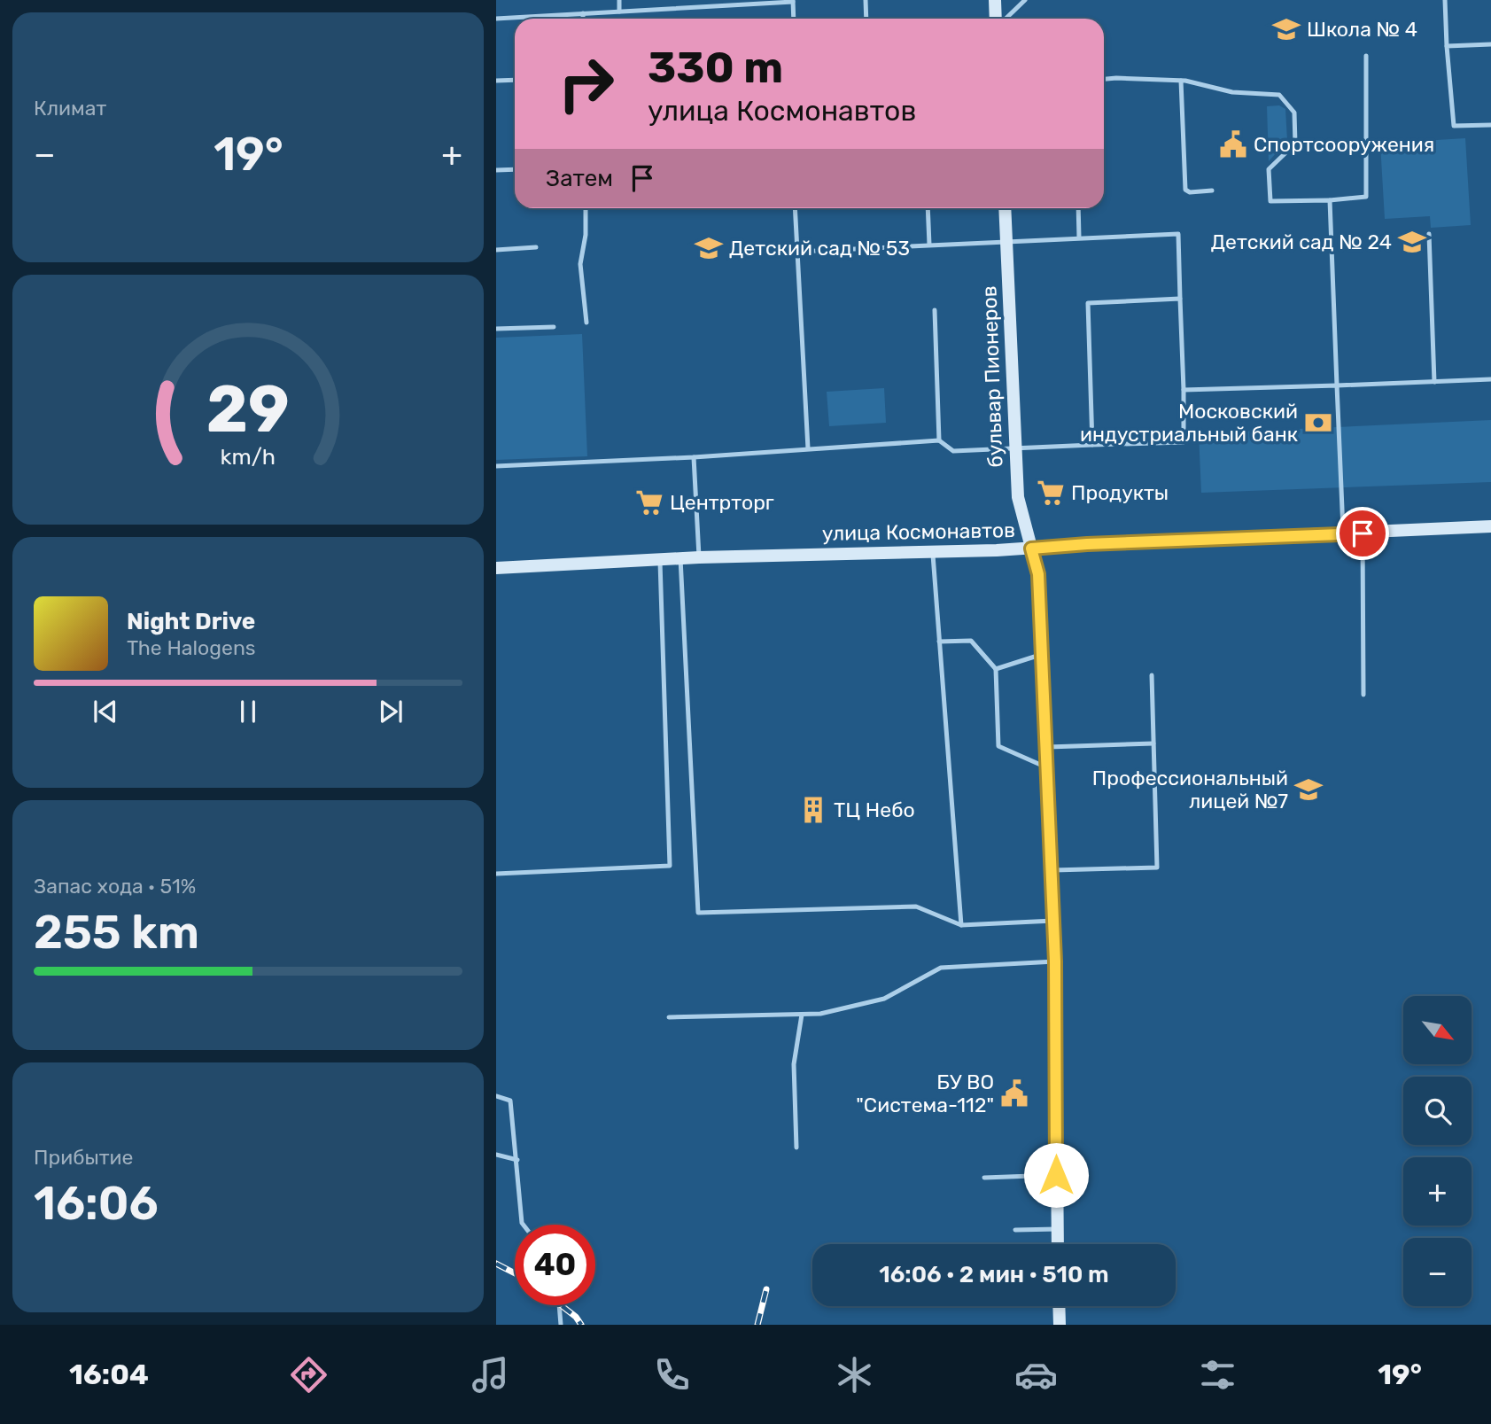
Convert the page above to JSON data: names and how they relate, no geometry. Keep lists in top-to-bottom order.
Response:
{
  "streets": {
    "street": ["бульвар Пионеров", "улица Космонавтов"]
  },
  "crossings": [
    ["бульвар Пионеров", "улица Космонавтов"]
  ],
  "places": {
    "school or university": [
      "Школа № 4",
      "Детский сад № 24",
      "Детский сад № 53",
      "Профессиональный лицей №7"
    ],
    "public building": ["Спортсооружения", "БУ ВО \"Система-112\""],
    "bank": ["Московский индустриальный банк"],
    "supermarket": ["Продукты", "Центрторг"],
    "building": ["ТЦ Небо"]
  },
  "north": "bottom right",
  "page": {
    "tile": [
      "Климат",
      ["Запас хода · 51%", "255 km"],
      ["Прибытие", "16:06"]
    ],
    "turn": ["330 m", "улица Космонавтов"],
    "heat": ["−", "19°", "+"],
    "then": "Затем",
    "song": ["Night Drive", "The Halogens"],
    "map_buttons": ["+", "−"],
    "limit": "40",
    "trip": "16:06 · 2 мин · 510 m",
    "tabs": ["16:04", "19°"],
    "gauge": ["29", "km/h"]
  }
}
